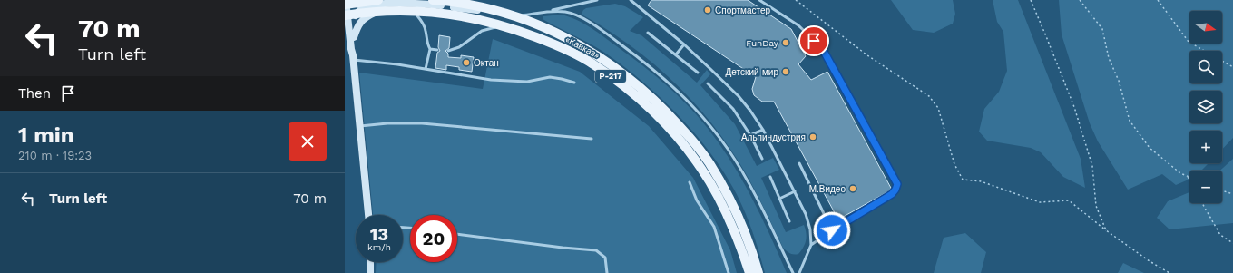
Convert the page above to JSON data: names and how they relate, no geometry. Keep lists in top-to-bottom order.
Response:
{
  "streets": {
    "main road": ["«Кавказ»", "Р-217"]
  },
  "places": [
    "Спортмастер",
    "FunDay",
    "Октан",
    "Детский мир",
    "Альпиндустрия",
    "М.Видео"
  ],
  "north": "right",
  "page": {
    "turn": ["70 m", "Turn left"],
    "map_buttons": ["+", "−"],
    "then": "Then",
    "heading": ["1 min", "210 m · 19:23"],
    "list": [
      {
        "name": "Turn left",
        "value": "70 m"
      }
    ],
    "speed": "13 km/h",
    "limit": "20"
  }
}
